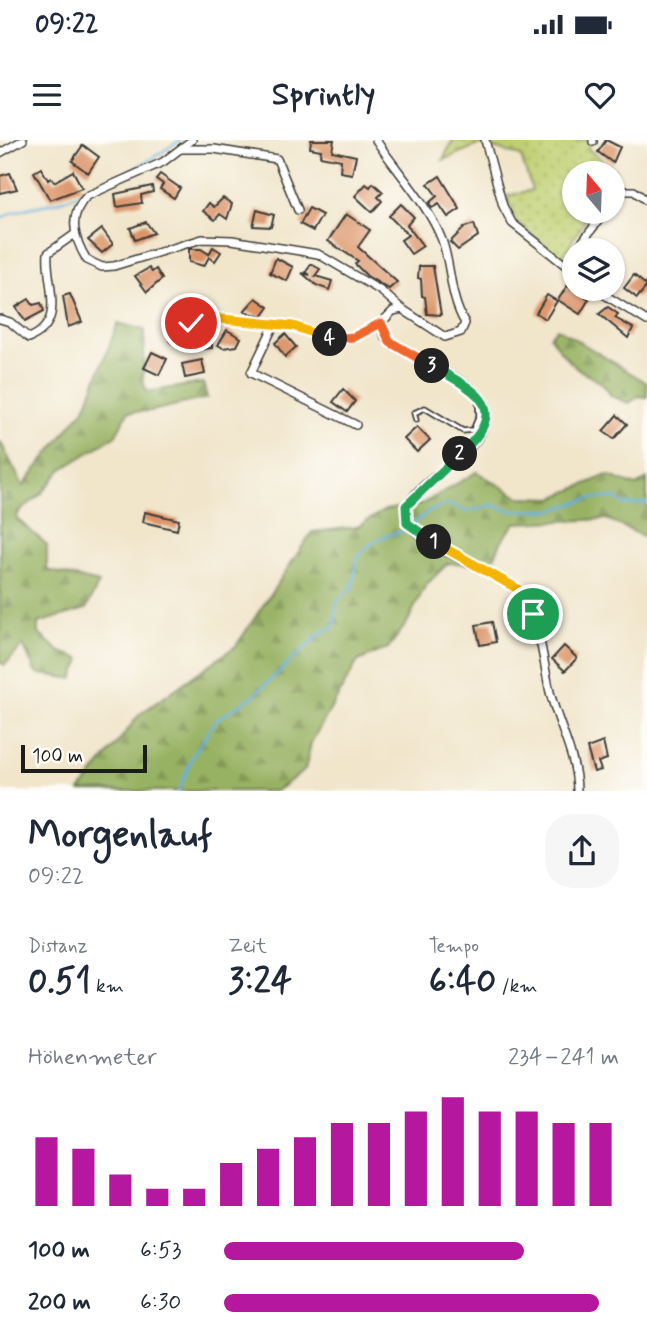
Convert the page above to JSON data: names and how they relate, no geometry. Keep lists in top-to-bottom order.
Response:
{
  "scale_bar": "100 m",
  "north": "top",
  "page": {
    "status": "09:22",
    "header": "Sprintly",
    "pins": [
      "4",
      "3",
      "2",
      "1"
    ],
    "scale": "100 m",
    "heading": ["Morgenlauf", "09:22"],
    "stats": [
      ["Distanz", "0.51 km"],
      ["Zeit", "3:24"],
      ["Tempo", "6:40 /km"]
    ],
    "chart": ["Höhenmeter", "234–241 m"],
    "list": [
      {
        "name": "100 m",
        "note": "6:53"
      },
      {
        "name": "200 m",
        "note": "6:30"
      }
    ]
  }
}
